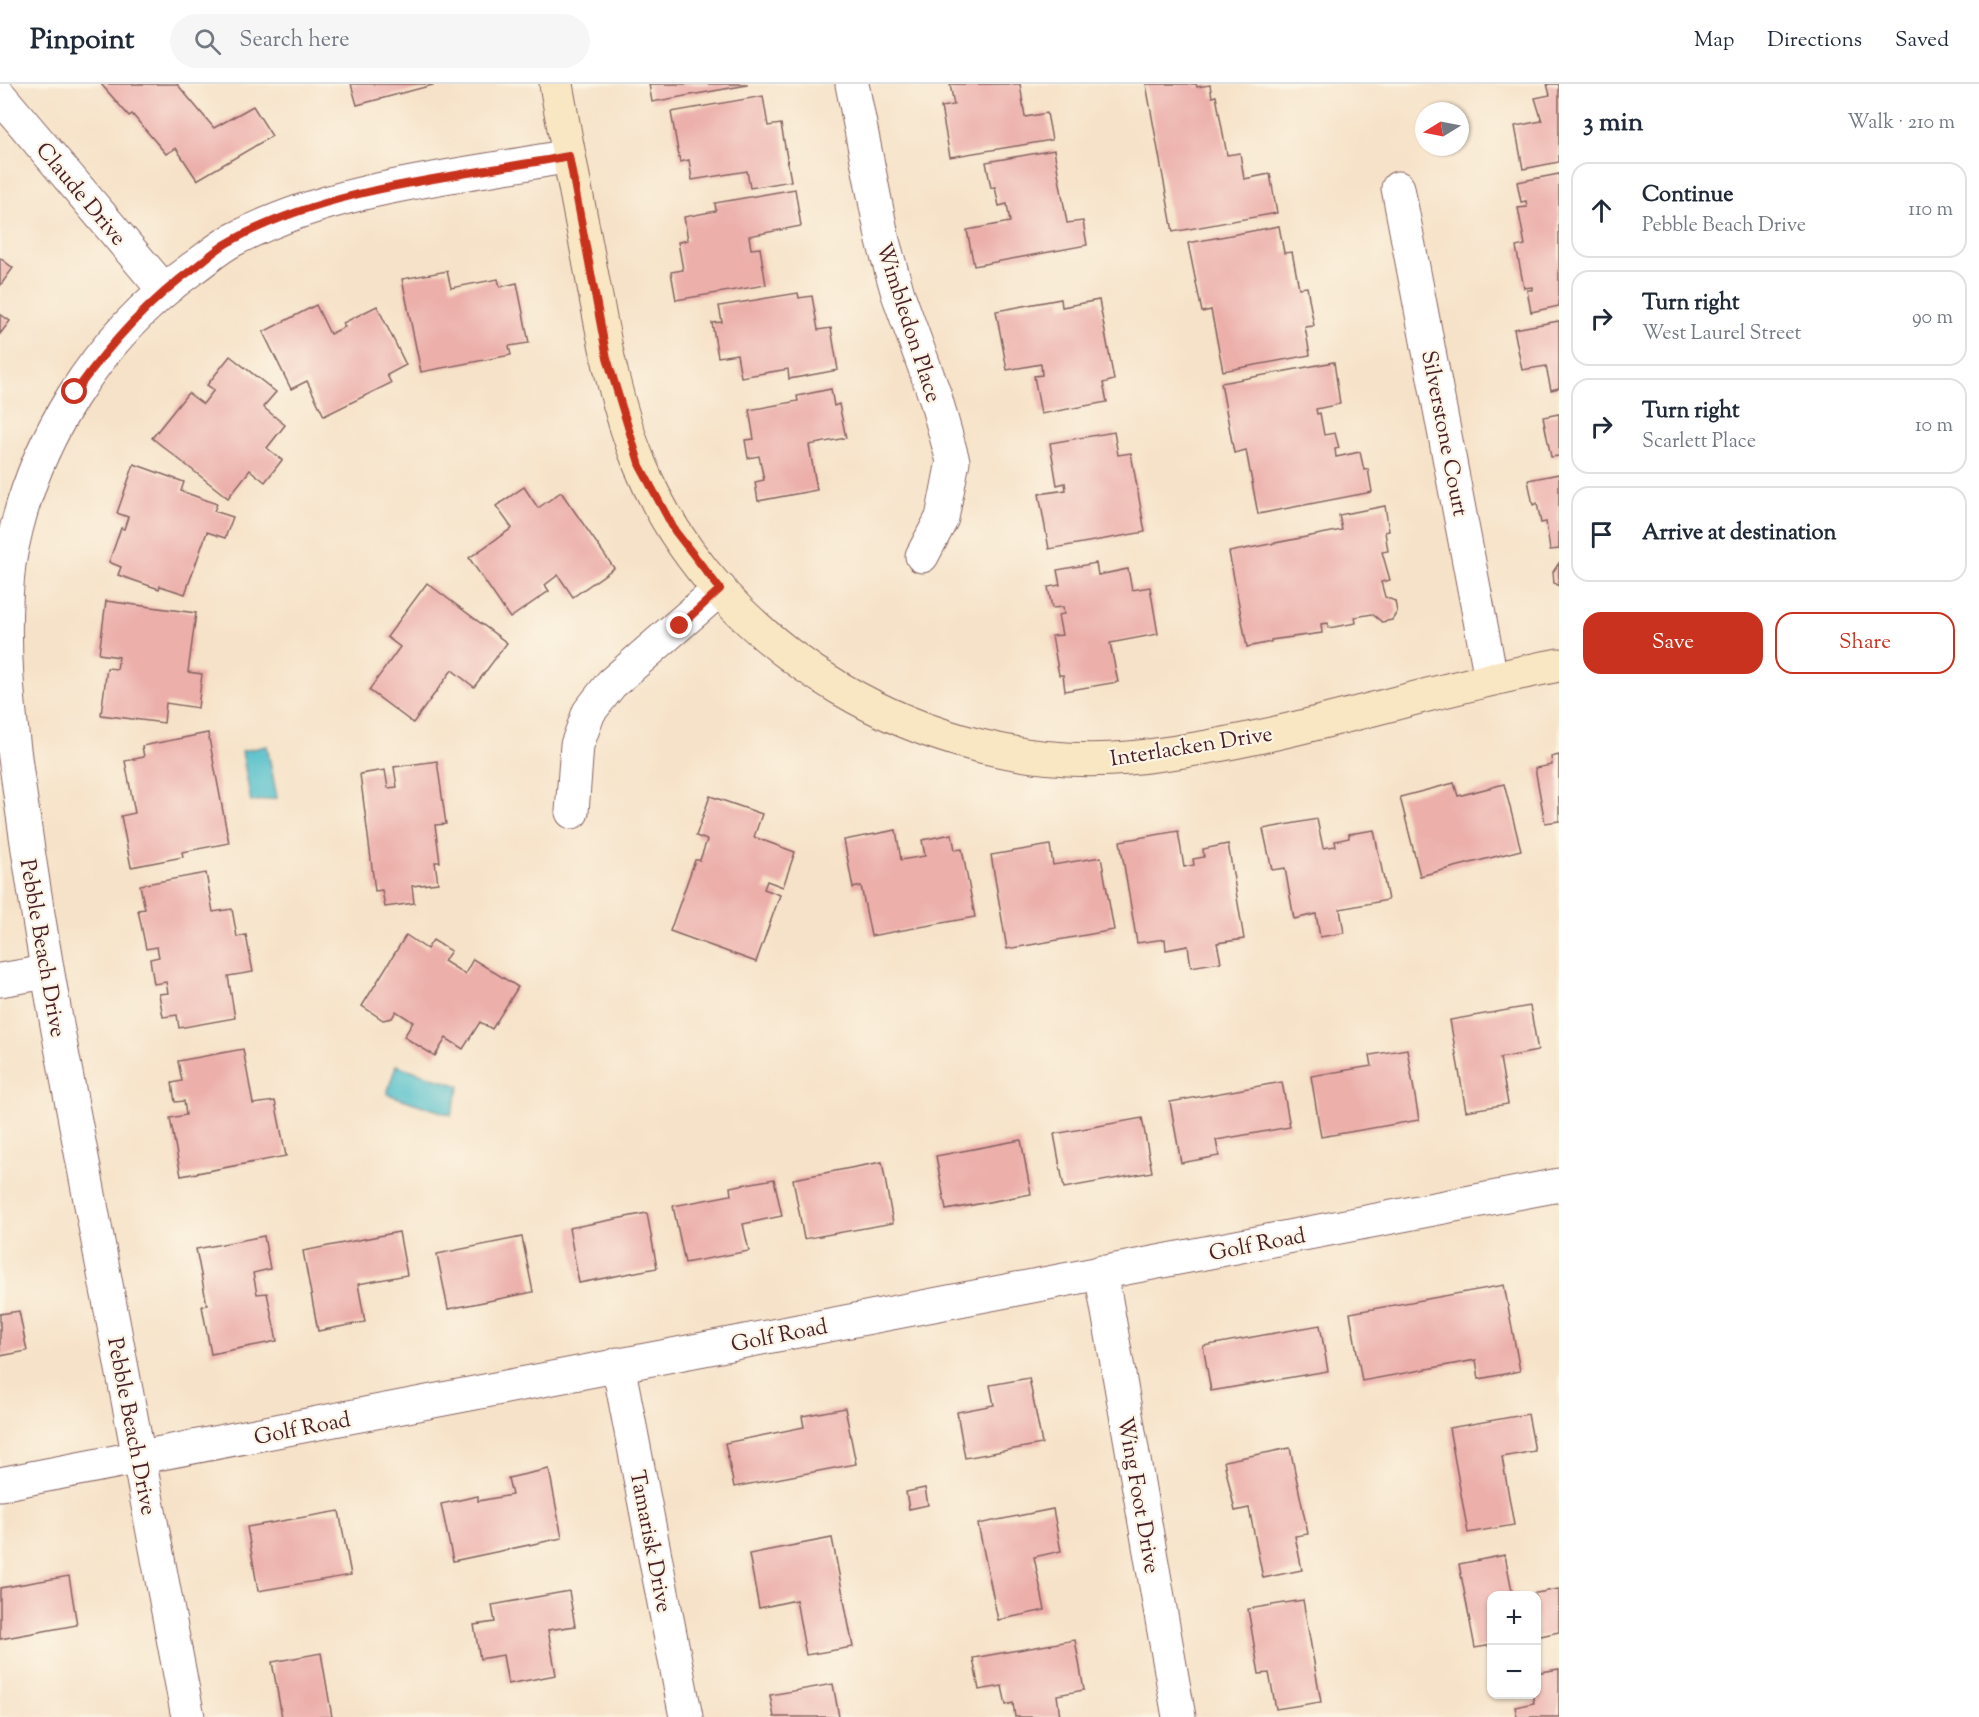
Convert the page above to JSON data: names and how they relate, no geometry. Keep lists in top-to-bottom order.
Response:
{
  "streets": {
    "street": [
      "Claude Drive",
      "Wimbledon Place",
      "Silverstone Court",
      "Interlacken Drive",
      "Pebble Beach Drive",
      "Golf Road",
      "Wing Foot Drive",
      "Tamarisk Drive"
    ]
  },
  "crossings": [
    ["Claude Drive", "Pebble Beach Drive"],
    ["Silverstone Court", "Interlacken Drive"],
    ["Interlacken Drive", "Pebble Beach Drive"],
    ["Pebble Beach Drive", "Golf Road"],
    ["Golf Road", "Wing Foot Drive"],
    ["Golf Road", "Tamarisk Drive"]
  ],
  "north": "left",
  "page": {
    "header": "Pinpoint",
    "search": "Search here",
    "nav": ["Map", "Directions", "Saved"],
    "heading": ["3 min", "Walk · 210 m"],
    "list": [
      ["Continue", "Pebble Beach Drive", "110 m"],
      ["Turn right", "West Laurel Street", "90 m"],
      ["Turn right", "Scarlett Place", "10 m"],
      "Arrive at destination"
    ],
    "buttons": ["Save", "Share"],
    "map_buttons": ["+", "−"]
  }
}
